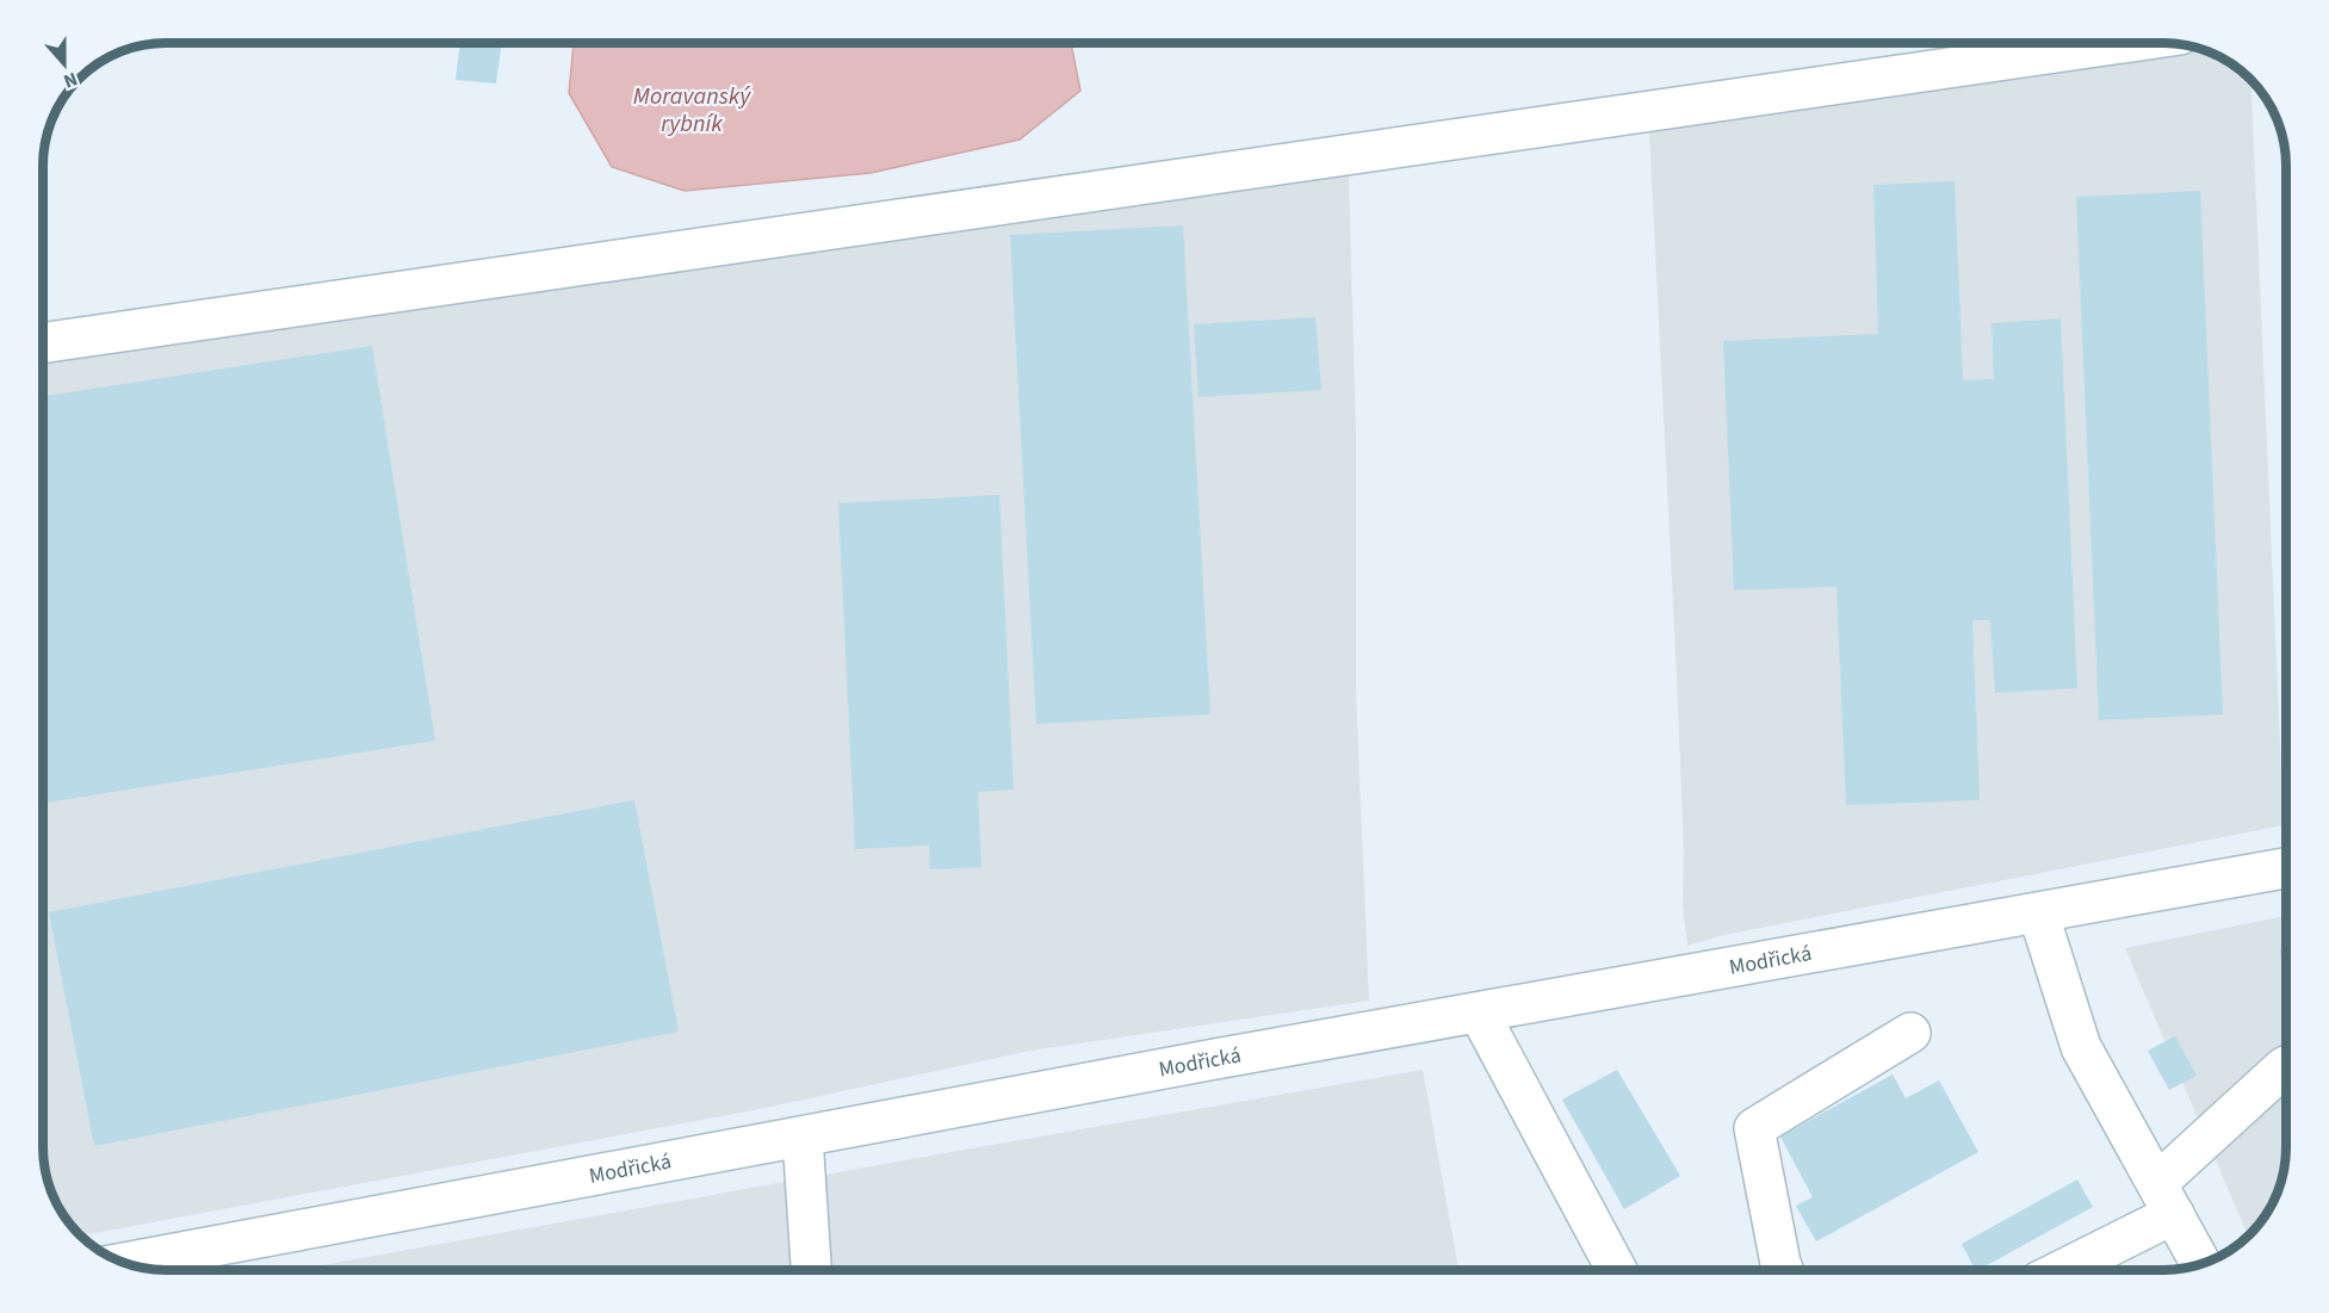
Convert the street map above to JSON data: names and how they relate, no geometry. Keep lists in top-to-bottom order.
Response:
{
  "streets": {
    "street": ["Modřická"]
  },
  "water": ["Moravanský rybník"],
  "north": "bottom"
}
